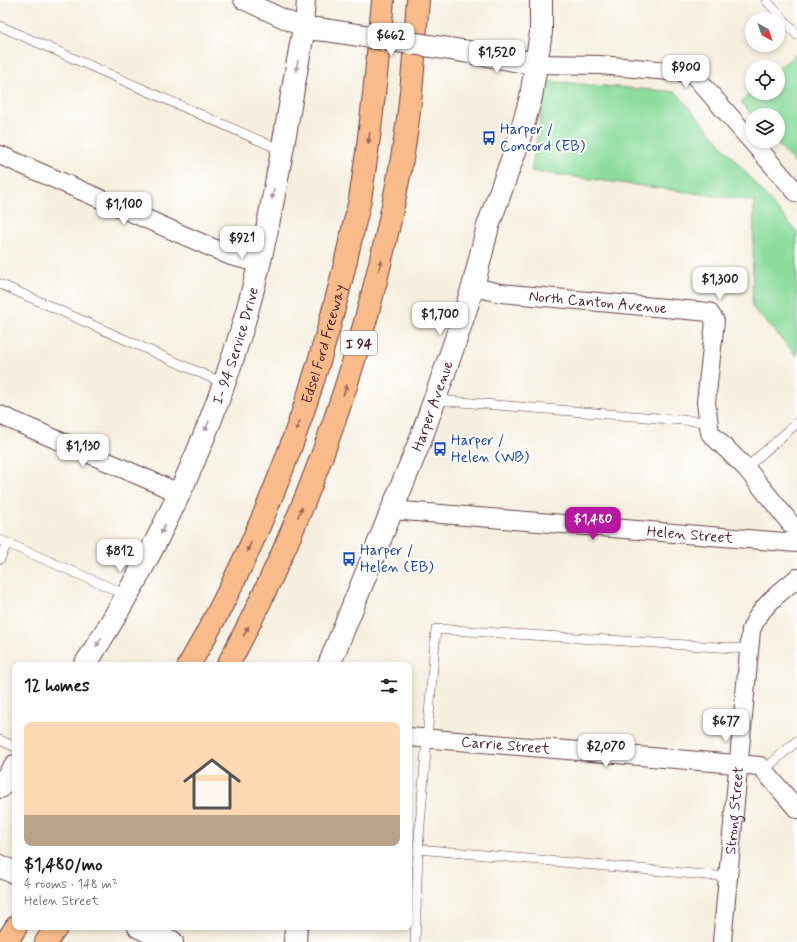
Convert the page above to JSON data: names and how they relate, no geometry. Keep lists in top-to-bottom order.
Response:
{
  "streets": {
    "highway": ["Edsel Ford Freeway", "I 94"],
    "street": [
      "North Canton Avenue",
      "I- 94 Service Drive",
      "Harper Avenue",
      "Helen Street",
      "Carrie Street",
      "Strong Street"
    ]
  },
  "crossings": [
    ["North Canton Avenue", "Harper Avenue"],
    ["Harper Avenue", "Helen Street"],
    ["Carrie Street", "Strong Street"]
  ],
  "one_way": ["I- 94 Service Drive"],
  "places": {
    "bus stop": ["Harper / Concord (EB)", "Harper / Helen (WB)", "Harper / Helen (EB)"]
  },
  "north": "bottom right",
  "page": {
    "price": [
      "$662",
      "$1,520",
      "$900",
      "$1,100",
      "$921",
      "$1,300",
      "$1,700",
      "$1,130",
      "$1,480",
      "$812",
      "$677",
      "$2,070"
    ],
    "heading": "12 homes",
    "list": [
      {
        "name": "$1,480/mo",
        "note": "4 rooms · 148 m² · Helen Street"
      }
    ]
  }
}
